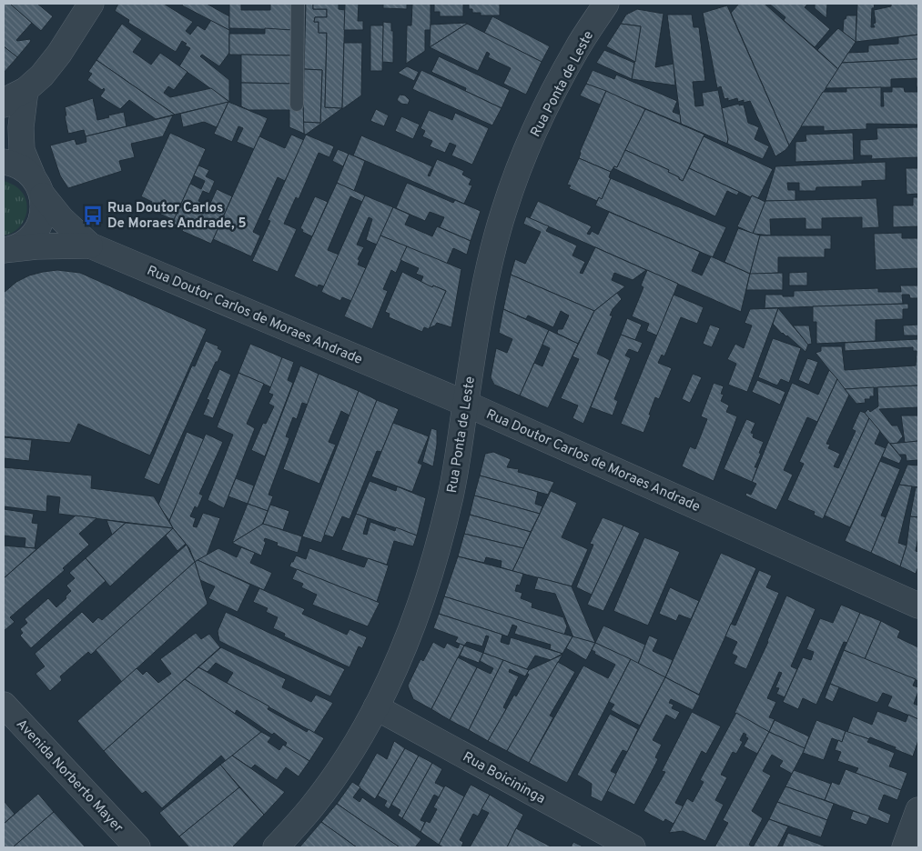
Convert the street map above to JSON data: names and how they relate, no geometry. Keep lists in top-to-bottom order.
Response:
{
  "streets": {
    "street": [
      "Rua Ponta de Leste",
      "Rua Doutor Carlos de Moraes Andrade",
      "Avenida Norberto Mayer",
      "Rua Boicininga"
    ]
  },
  "crossings": [
    ["Rua Ponta de Leste", "Rua Doutor Carlos de Moraes Andrade"],
    ["Rua Ponta de Leste", "Rua Boicininga"]
  ],
  "places": {
    "bus stop": ["Rua Doutor Carlos De Moraes Andrade, 5"]
  }
}
